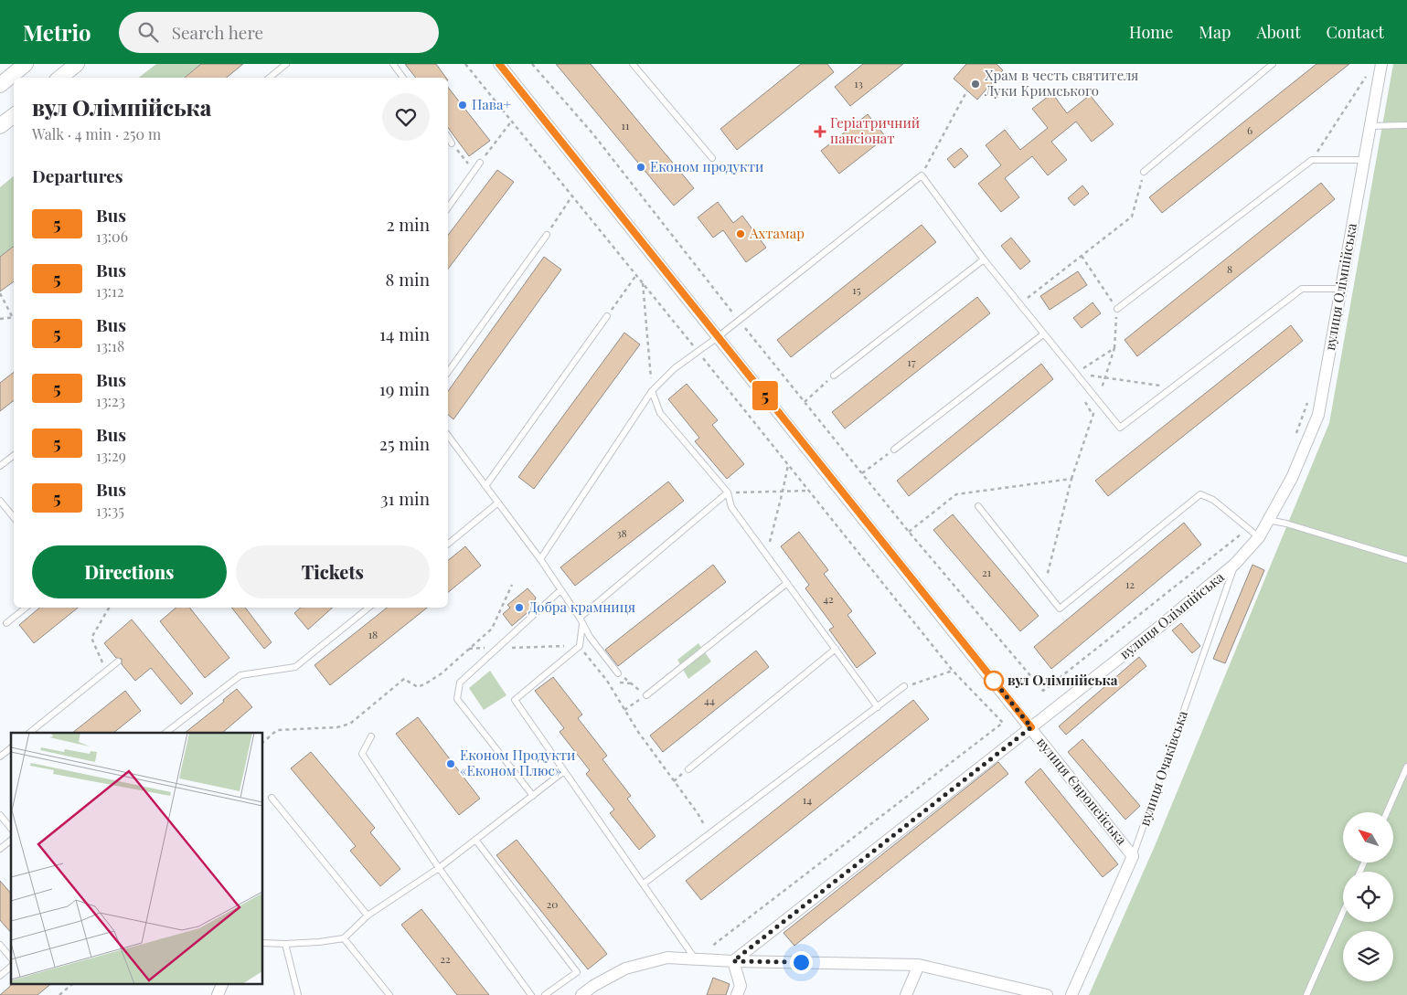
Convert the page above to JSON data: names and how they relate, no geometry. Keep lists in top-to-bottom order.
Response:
{
  "streets": {
    "street": ["вулиця Олімпійська", "вулиця Очаківська", "вулиця Європейська"]
  },
  "crossings": [
    ["вулиця Олімпійська", "вулиця Очаківська"],
    ["вулиця Олімпійська", "вулиця Європейська"],
    ["вулиця Очаківська", "вулиця Європейська"]
  ],
  "places": {
    "other": [
      "Храм в честь святителя Луки Кримського",
      "Пава+",
      "Економ продукти",
      "Ахтамар",
      "Добра крамниця",
      "вул Олімпійська",
      "Економ Продукти «Економ Плюс»"
    ],
    "health": ["Геріатричний пансіонат"]
  },
  "lines": ["bus line 5"],
  "house_numbers": [
    "13",
    "11",
    "6",
    "8",
    "15",
    "17",
    "38",
    "21",
    "12",
    "42",
    "18",
    "44",
    "14",
    "20",
    "22"
  ],
  "north": "top left",
  "page": {
    "header": "Metrio",
    "search": "Search here",
    "nav": [
      "Home",
      "Map",
      "About",
      "Contact"
    ],
    "on_map": "5",
    "heading": [
      ["вул Олімпійська", "Walk · 4 min · 250 m"],
      "Departures"
    ],
    "list": [
      {
        "mark": "5",
        "name": "Bus",
        "note": "13:06",
        "value": "2 min"
      },
      {
        "mark": "5",
        "name": "Bus",
        "note": "13:12",
        "value": "8 min"
      },
      {
        "mark": "5",
        "name": "Bus",
        "note": "13:18",
        "value": "14 min"
      },
      {
        "mark": "5",
        "name": "Bus",
        "note": "13:23",
        "value": "19 min"
      },
      {
        "mark": "5",
        "name": "Bus",
        "note": "13:29",
        "value": "25 min"
      },
      {
        "mark": "5",
        "name": "Bus",
        "note": "13:35",
        "value": "31 min"
      }
    ],
    "buttons": ["Directions", "Tickets"]
  }
}
